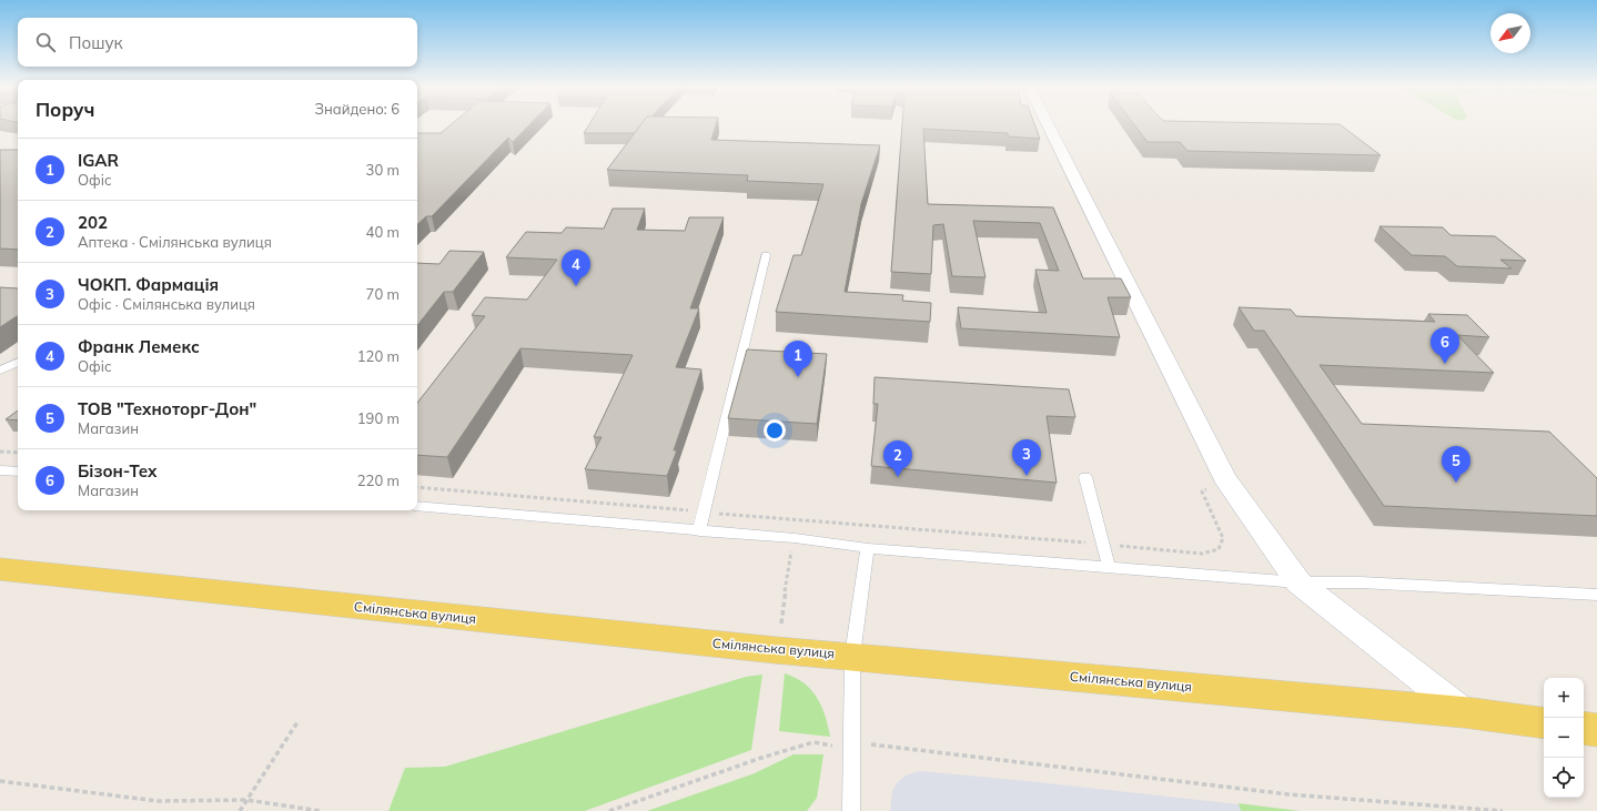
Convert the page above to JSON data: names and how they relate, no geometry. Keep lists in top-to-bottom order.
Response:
{
  "streets": {
    "main road": ["Смілянська вулиця"]
  },
  "north": "bottom left",
  "page": {
    "search": "Пошук",
    "heading": ["Поруч", "Знайдено: 6"],
    "list": [
      {
        "mark": "1",
        "name": "IGAR",
        "note": "Офіс",
        "value": "30 m"
      },
      {
        "mark": "2",
        "name": "202",
        "note": "Аптека · Смілянська вулиця",
        "value": "40 m"
      },
      {
        "mark": "3",
        "name": "ЧОКП. Фармація",
        "note": "Офіс · Смілянська вулиця",
        "value": "70 m"
      },
      {
        "mark": "4",
        "name": "Франк Лемекс",
        "note": "Офіс",
        "value": "120 m"
      },
      {
        "mark": "5",
        "name": "ТОВ \"Техноторг-Дон\"",
        "note": "Магазин",
        "value": "190 m"
      },
      {
        "mark": "6",
        "name": "Бізон-Тех",
        "note": "Магазин",
        "value": "220 m"
      }
    ],
    "pins": [
      "4",
      "6",
      "1",
      "3",
      "2",
      "5"
    ],
    "map_buttons": ["+", "−"]
  }
}
